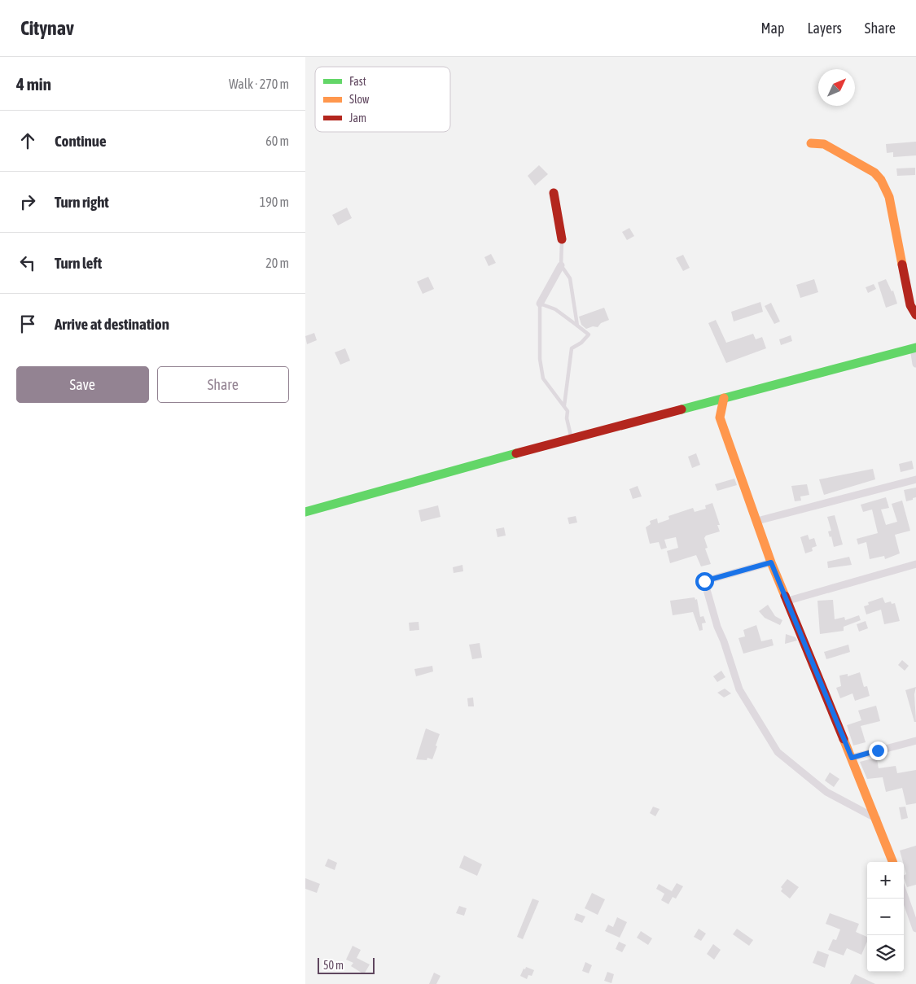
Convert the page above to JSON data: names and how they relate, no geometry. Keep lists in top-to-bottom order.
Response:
{
  "legend": ["Fast", "Slow", "Jam"],
  "scale_bar": "50 m",
  "north": "top right",
  "page": {
    "header": "Citynav",
    "nav": ["Map", "Layers", "Share"],
    "heading": ["4 min", "Walk · 270 m"],
    "list": [
      ["Continue", "60 m"],
      ["Turn right", "190 m"],
      ["Turn left", "20 m"],
      "Arrive at destination"
    ],
    "buttons": ["Save", "Share"],
    "map_buttons": ["+", "−"],
    "scale": "50 m"
  }
}
